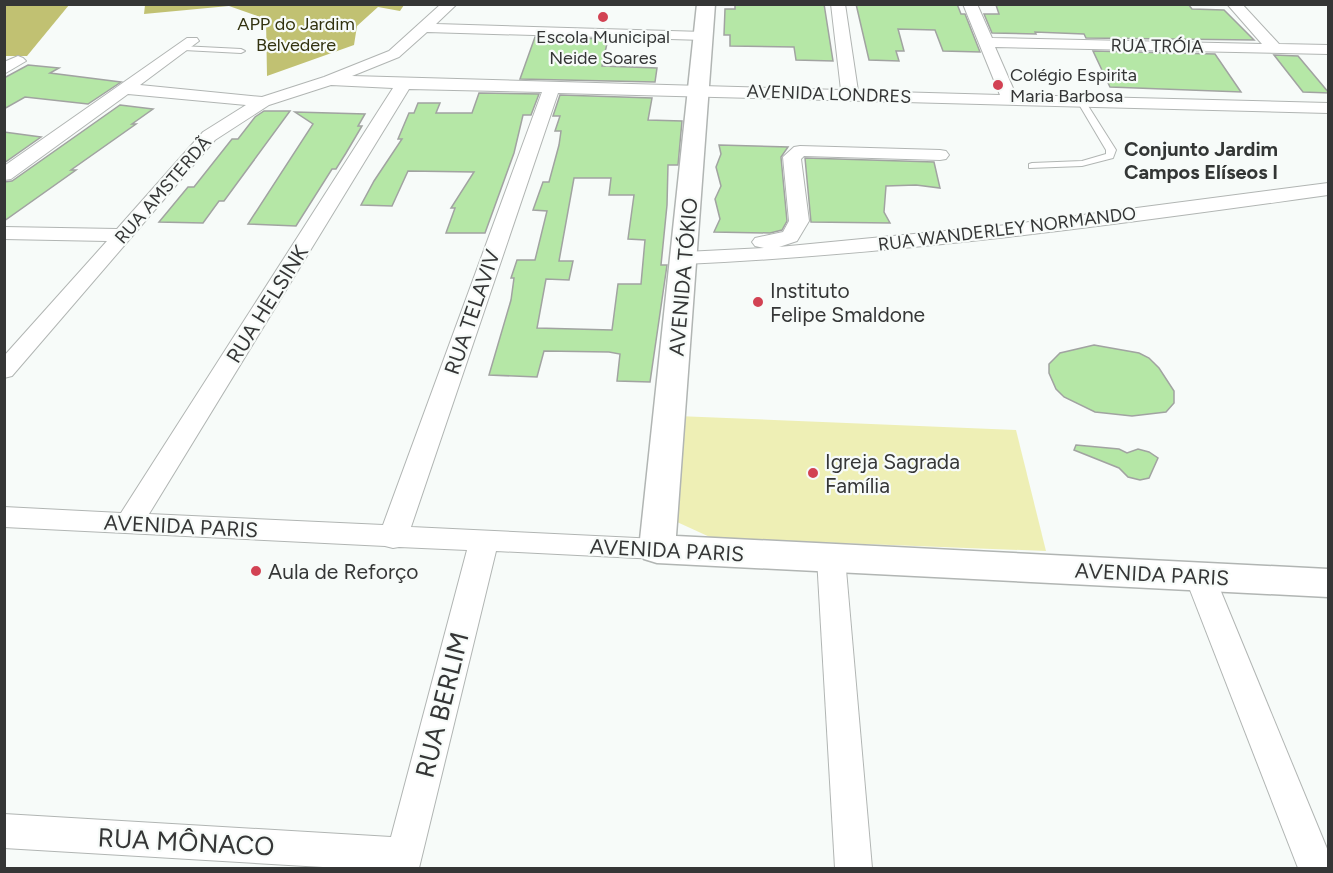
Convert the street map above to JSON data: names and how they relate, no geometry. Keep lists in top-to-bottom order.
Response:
{
  "streets": {
    "street": [
      "RUA TRÓIA",
      "AVENIDA LONDRES",
      "RUA AMSTERDÃ",
      "RUA WANDERLEY NORMANDO",
      "AVENIDA TÓKIO",
      "RUA HELSINK",
      "RUA TELAVIV",
      "AVENIDA PARIS",
      "RUA BERLIM",
      "RUA MÔNACO"
    ]
  },
  "crossings": [
    ["AVENIDA LONDRES", "RUA AMSTERDÃ"],
    ["AVENIDA LONDRES", "AVENIDA TÓKIO"],
    ["AVENIDA LONDRES", "RUA HELSINK"],
    ["AVENIDA LONDRES", "RUA TELAVIV"],
    ["RUA WANDERLEY NORMANDO", "AVENIDA TÓKIO"],
    ["AVENIDA TÓKIO", "AVENIDA PARIS"],
    ["RUA HELSINK", "AVENIDA PARIS"],
    ["RUA TELAVIV", "AVENIDA PARIS"],
    ["AVENIDA PARIS", "RUA BERLIM"],
    ["RUA BERLIM", "RUA MÔNACO"]
  ],
  "districts": ["Conjunto Jardim Campos Elíseos I"],
  "parks": ["APP do Jardim Belvedere"],
  "places": [
    "Escola Municipal Neide Soares",
    "Colégio Espirita Maria Barbosa",
    "Instituto Felipe Smaldone",
    "Igreja Sagrada Família",
    "Aula de Reforço"
  ]
}
